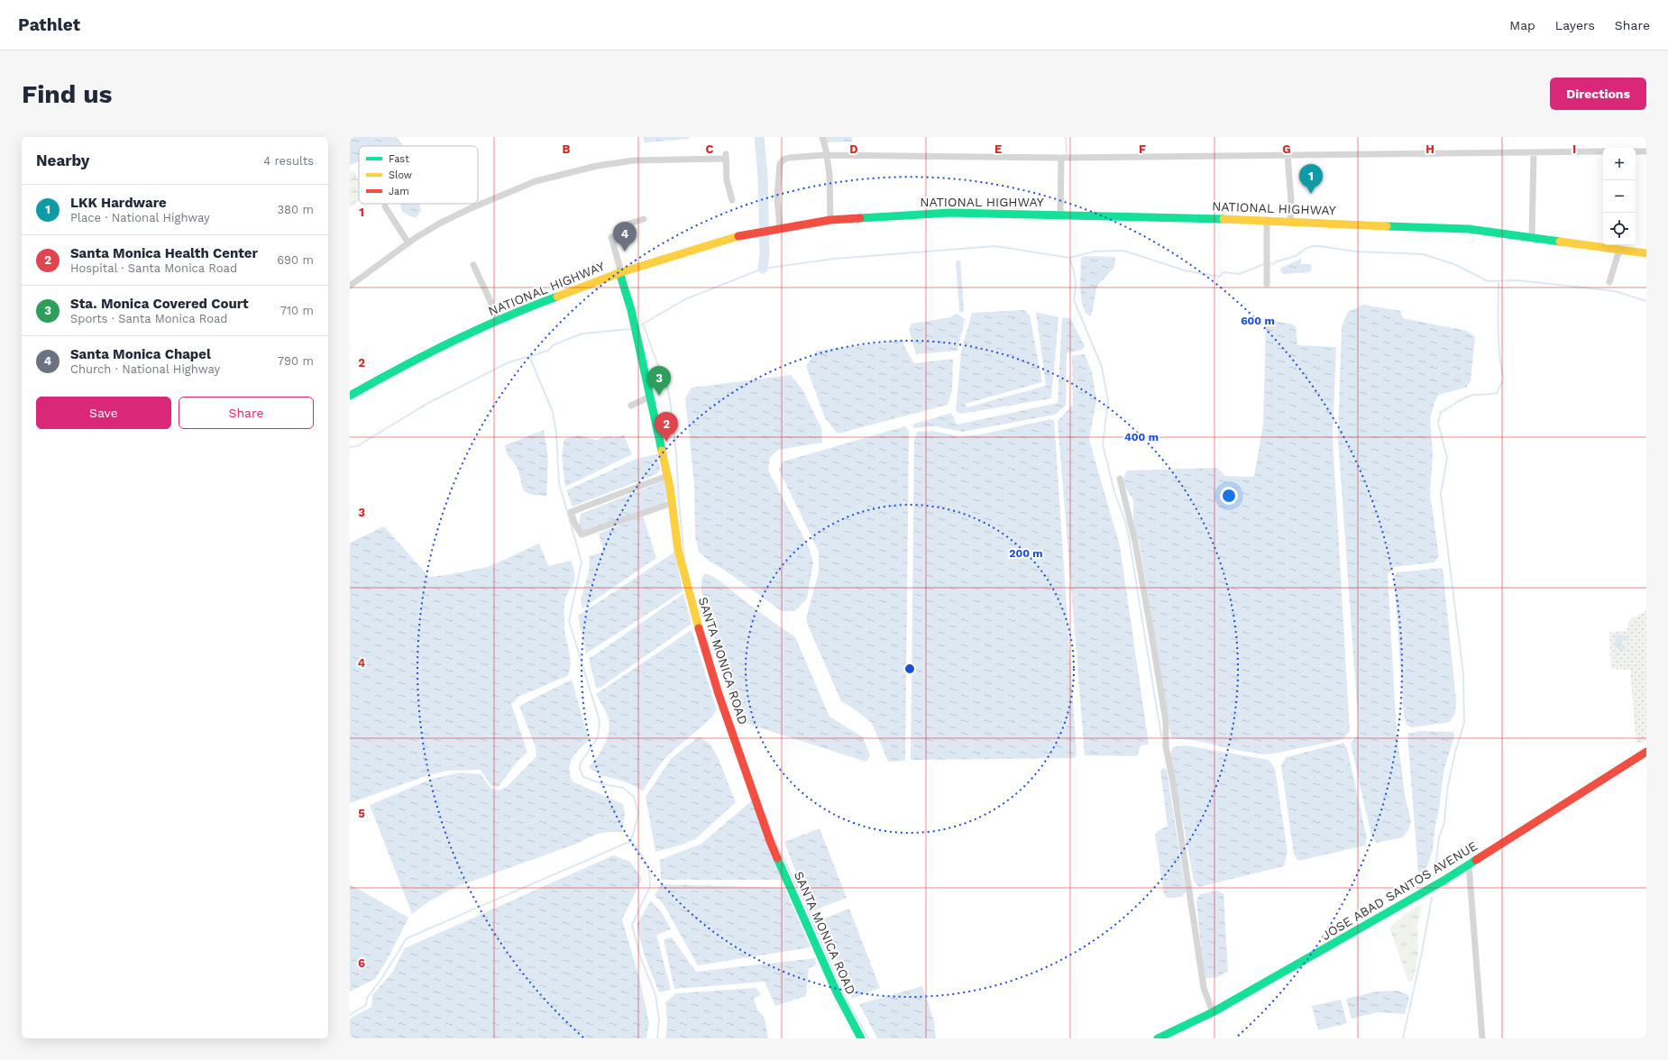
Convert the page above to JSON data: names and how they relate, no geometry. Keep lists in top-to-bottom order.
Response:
{
  "streets": {
    "main road": ["NATIONAL HIGHWAY", "SANTA MONICA ROAD", "JOSE ABAD SANTOS AVENUE"]
  },
  "crossings": [
    ["NATIONAL HIGHWAY", "SANTA MONICA ROAD"]
  ],
  "legend": ["Fast", "Slow", "Jam"],
  "page": {
    "header": "Pathlet",
    "nav": ["Map", "Layers", "Share"],
    "buttons": [
      "Directions",
      ["Save", "Share"]
    ],
    "title": "Find us",
    "heading": ["Nearby", "4 results"],
    "map_buttons": ["+", "−"],
    "pins": [
      "1",
      "4",
      "3",
      "2"
    ],
    "list": [
      {
        "mark": "1",
        "name": "LKK Hardware",
        "note": "Place · National Highway",
        "value": "380 m"
      },
      {
        "mark": "2",
        "name": "Santa Monica Health Center",
        "note": "Hospital · Santa Monica Road",
        "value": "690 m"
      },
      {
        "mark": "3",
        "name": "Sta. Monica Covered Court",
        "note": "Sports · Santa Monica Road",
        "value": "710 m"
      },
      {
        "mark": "4",
        "name": "Santa Monica Chapel",
        "note": "Church · National Highway",
        "value": "790 m"
      }
    ]
  },
  "grid": {
    "columns": [
      "B",
      "C",
      "D",
      "E",
      "F",
      "G",
      "H",
      "I"
    ],
    "rows": [
      "1",
      "2",
      "3",
      "4",
      "5",
      "6"
    ]
  },
  "rings": ["600 m", "400 m", "200 m"]
}
